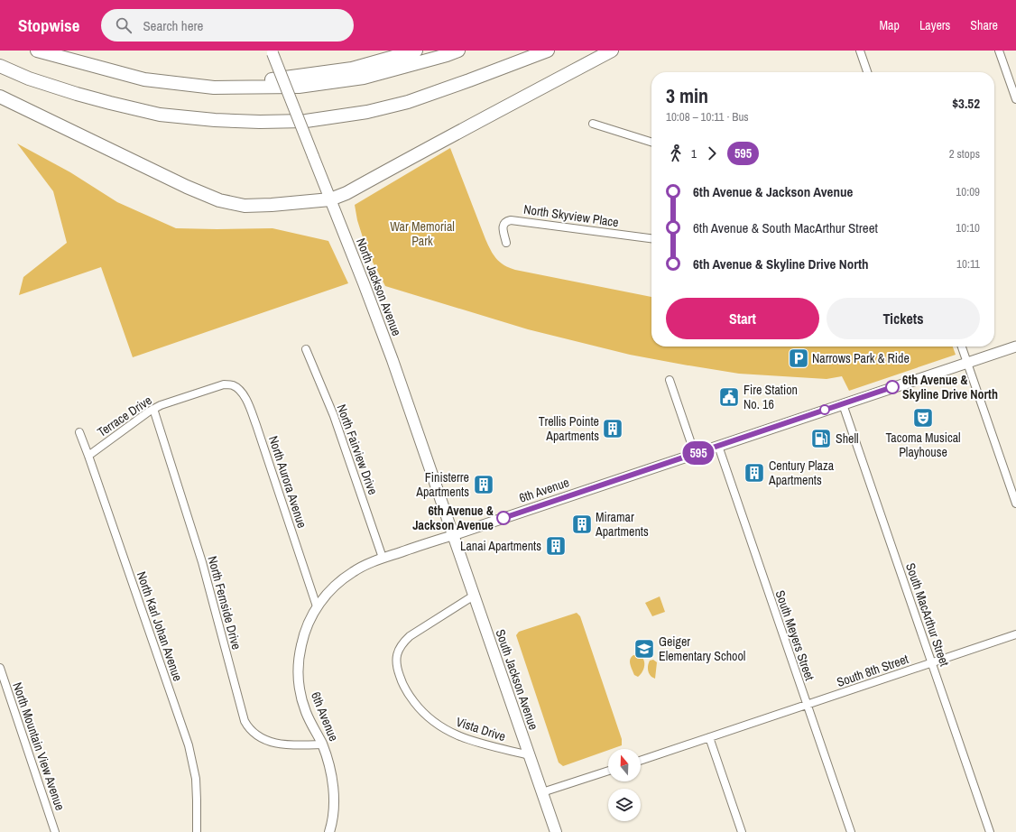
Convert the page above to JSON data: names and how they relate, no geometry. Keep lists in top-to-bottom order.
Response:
{
  "streets": {
    "main road": ["North Jackson Avenue", "6th Avenue", "South Jackson Avenue"],
    "street": [
      "North Skyview Place",
      "Terrace Drive",
      "North Fairview Drive",
      "North Aurora Avenue",
      "North Fernside Drive",
      "South MacArthur Street",
      "North Karl Johan Avenue",
      "South Meyers Street",
      "South 8th Street",
      "Vista Drive",
      "North Mountain View Avenue"
    ]
  },
  "crossings": [
    ["North Jackson Avenue", "6th Avenue"],
    ["North Jackson Avenue", "South Jackson Avenue"],
    ["Terrace Drive", "North Aurora Avenue"],
    ["Terrace Drive", "North Fernside Drive"],
    ["Terrace Drive", "North Karl Johan Avenue"],
    ["North Fairview Drive", "6th Avenue"],
    ["North Aurora Avenue", "6th Avenue"],
    ["6th Avenue", "North Fernside Drive"],
    ["6th Avenue", "South MacArthur Street"],
    ["6th Avenue", "South Meyers Street"],
    ["6th Avenue", "South Jackson Avenue"],
    ["South MacArthur Street", "South 8th Street"],
    ["South Meyers Street", "South 8th Street"],
    ["South Jackson Avenue", "Vista Drive"]
  ],
  "parks": ["War Memorial Park"],
  "places": {
    "parking": ["Narrows Park & Ride"],
    "other": ["6th Avenue & Skyline Drive North", "6th Avenue & Jackson Avenue"],
    "public building": ["Fire Station No. 16"],
    "theatre": ["Tacoma Musical Playhouse"],
    "building": [
      "Trellis Pointe Apartments",
      "Century Plaza Apartments",
      "Finisterre Apartments",
      "Miramar Apartments",
      "Lanai Apartments"
    ],
    "fuel station": ["Shell"],
    "school or university": ["Geiger Elementary School"]
  },
  "lines": ["bus line 595"],
  "north": "top",
  "page": {
    "header": "Stopwise",
    "search": "Search here",
    "nav": ["Map", "Layers", "Share"],
    "on_map": "595",
    "heading": ["3 min", "10:08 – 10:11 · Bus", "$3.52"],
    "legs": ["1", "595", "2 stops"],
    "list": [
      {
        "name": "6th Avenue & Jackson Avenue",
        "value": "10:09"
      },
      {
        "name": "6th Avenue & South MacArthur Street",
        "value": "10:10"
      },
      {
        "name": "6th Avenue & Skyline Drive North",
        "value": "10:11"
      }
    ],
    "buttons": ["Start", "Tickets"]
  }
}
